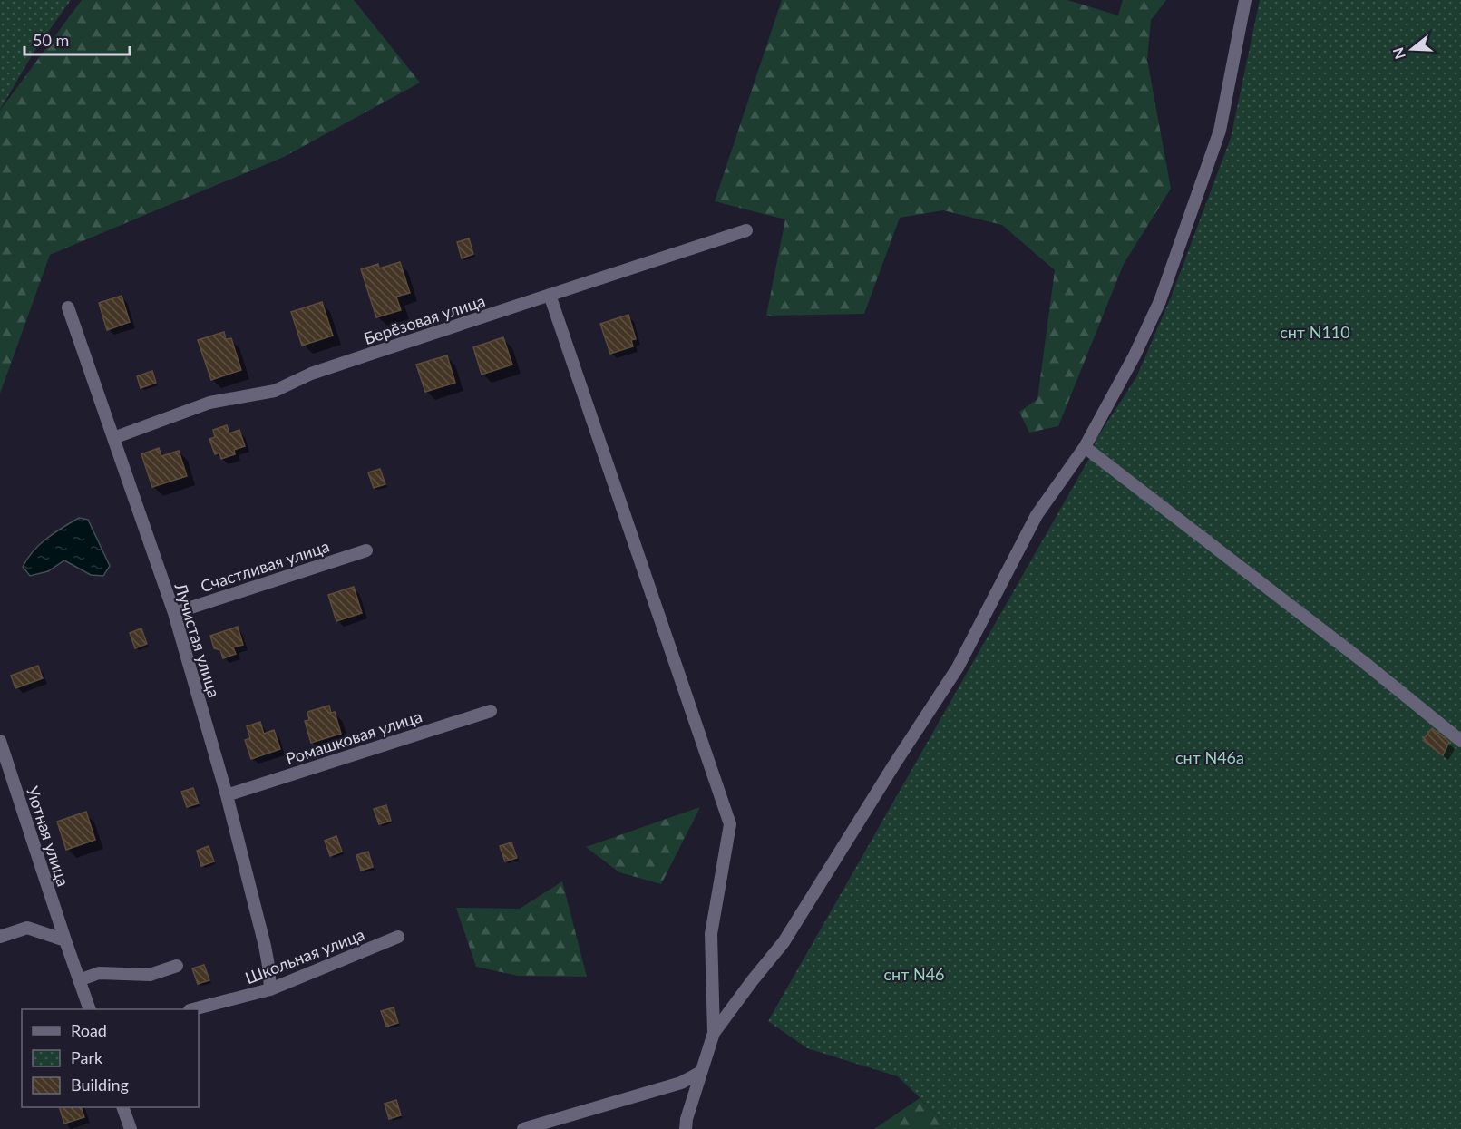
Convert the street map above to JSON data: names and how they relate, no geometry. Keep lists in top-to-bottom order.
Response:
{
  "streets": {
    "street": [
      "Берёзовая улица",
      "Счастливая улица",
      "Лучистая улица",
      "Ромашковая улица",
      "Уютная улица",
      "Школьная улица"
    ]
  },
  "crossings": [
    ["Берёзовая улица", "Лучистая улица"],
    ["Счастливая улица", "Лучистая улица"],
    ["Лучистая улица", "Ромашковая улица"],
    ["Лучистая улица", "Школьная улица"]
  ],
  "parks": ["снт N110", "снт N46а", "снт N46"],
  "legend": ["Road", "Park", "Building"],
  "scale_bar": "50 m",
  "north": "left"
}
